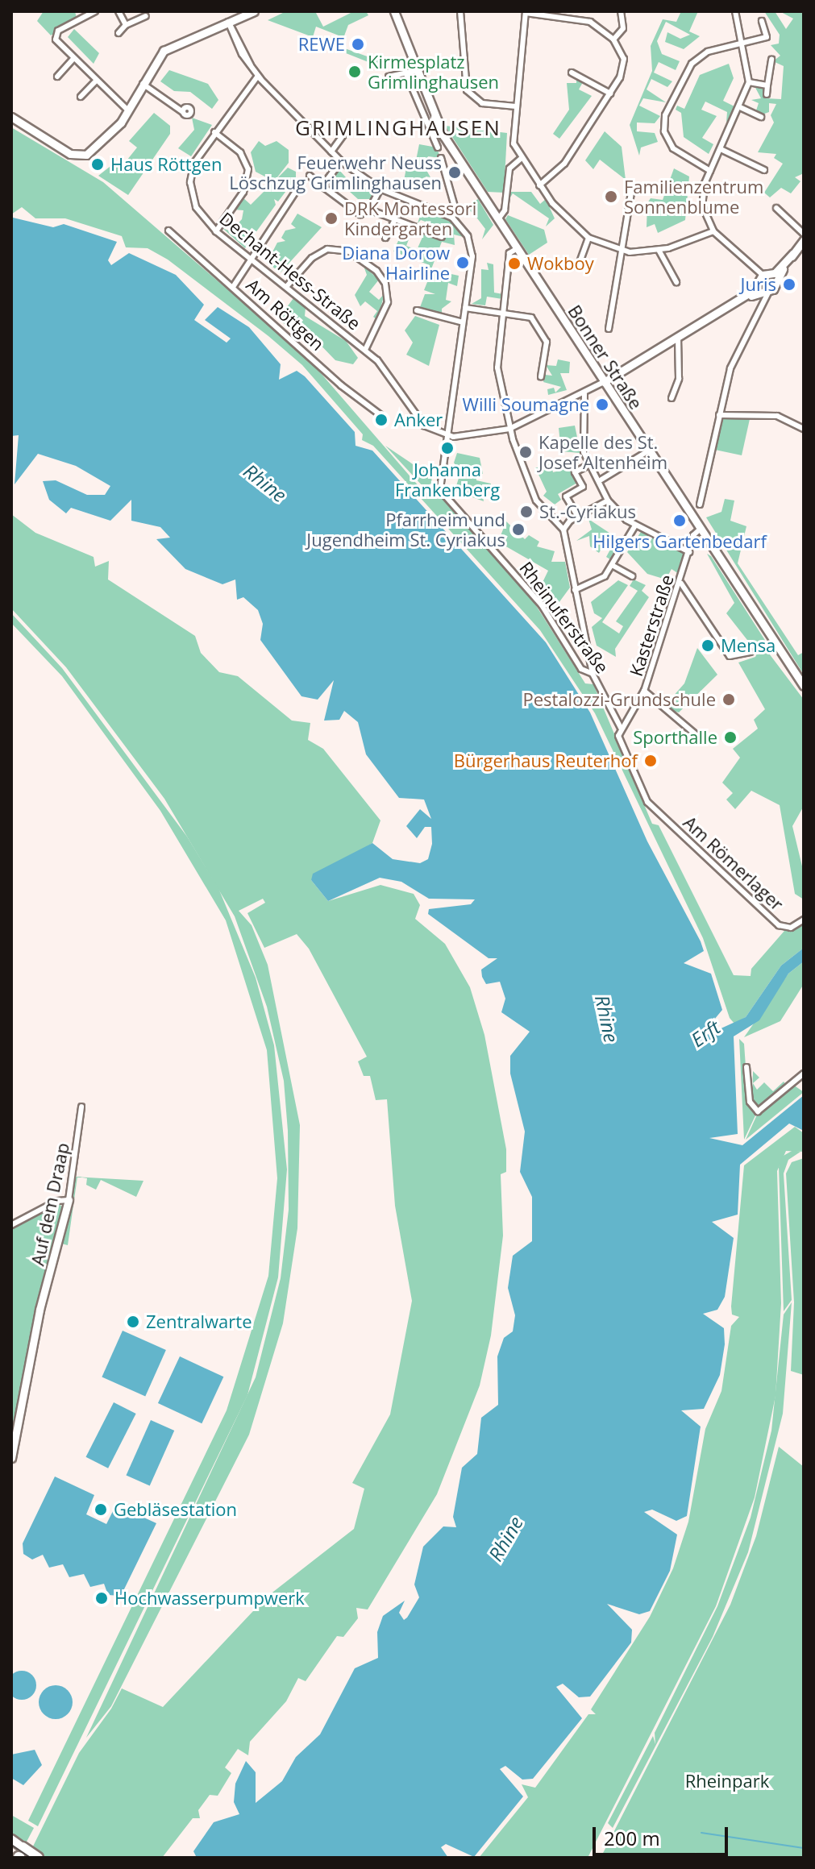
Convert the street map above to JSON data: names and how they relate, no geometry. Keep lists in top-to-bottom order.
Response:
{
  "streets": {
    "main road": ["Bonner Straße", "Auf dem Draap"],
    "street": [
      "Dechant-Hess-Straße",
      "Am Röttgen",
      "Rheinuferstraße",
      "Kasterstraße",
      "Am Römerlager"
    ]
  },
  "crossings": [
    ["Dechant-Hess-Straße", "Rheinuferstraße"],
    ["Bonner Straße", "Kasterstraße"],
    ["Rheinuferstraße", "Kasterstraße"],
    ["Rheinuferstraße", "Am Römerlager"]
  ],
  "districts": ["GRIMLINGHAUSEN"],
  "water": ["Rhine", "Erft"],
  "parks": ["Rheinpark"],
  "places": [
    "REWE",
    "Kirmesplatz Grimlinghausen",
    "Haus Röttgen",
    "Feuerwehr Neuss Löschzug Grimlinghausen",
    "Familienzentrum Sonnenblume",
    "DRK Montessori Kindergarten",
    "Diana Dorow Hairline",
    "Wokboy",
    "Juris",
    "Willi Soumagne",
    "Anker",
    "Johanna Frankenberg",
    "Kapelle des St. Josef Altenheim",
    "St.-Cyriakus",
    "Hilgers Gartenbedarf",
    "Pfarrheim und Jugendheim St. Cyriakus",
    "Mensa",
    "Pestalozzi-Grundschule",
    "Sporthalle",
    "Bürgerhaus Reuterhof",
    "Zentralwarte",
    "Gebläsestation",
    "Hochwasserpumpwerk"
  ],
  "scale_bar": "200 m"
}
